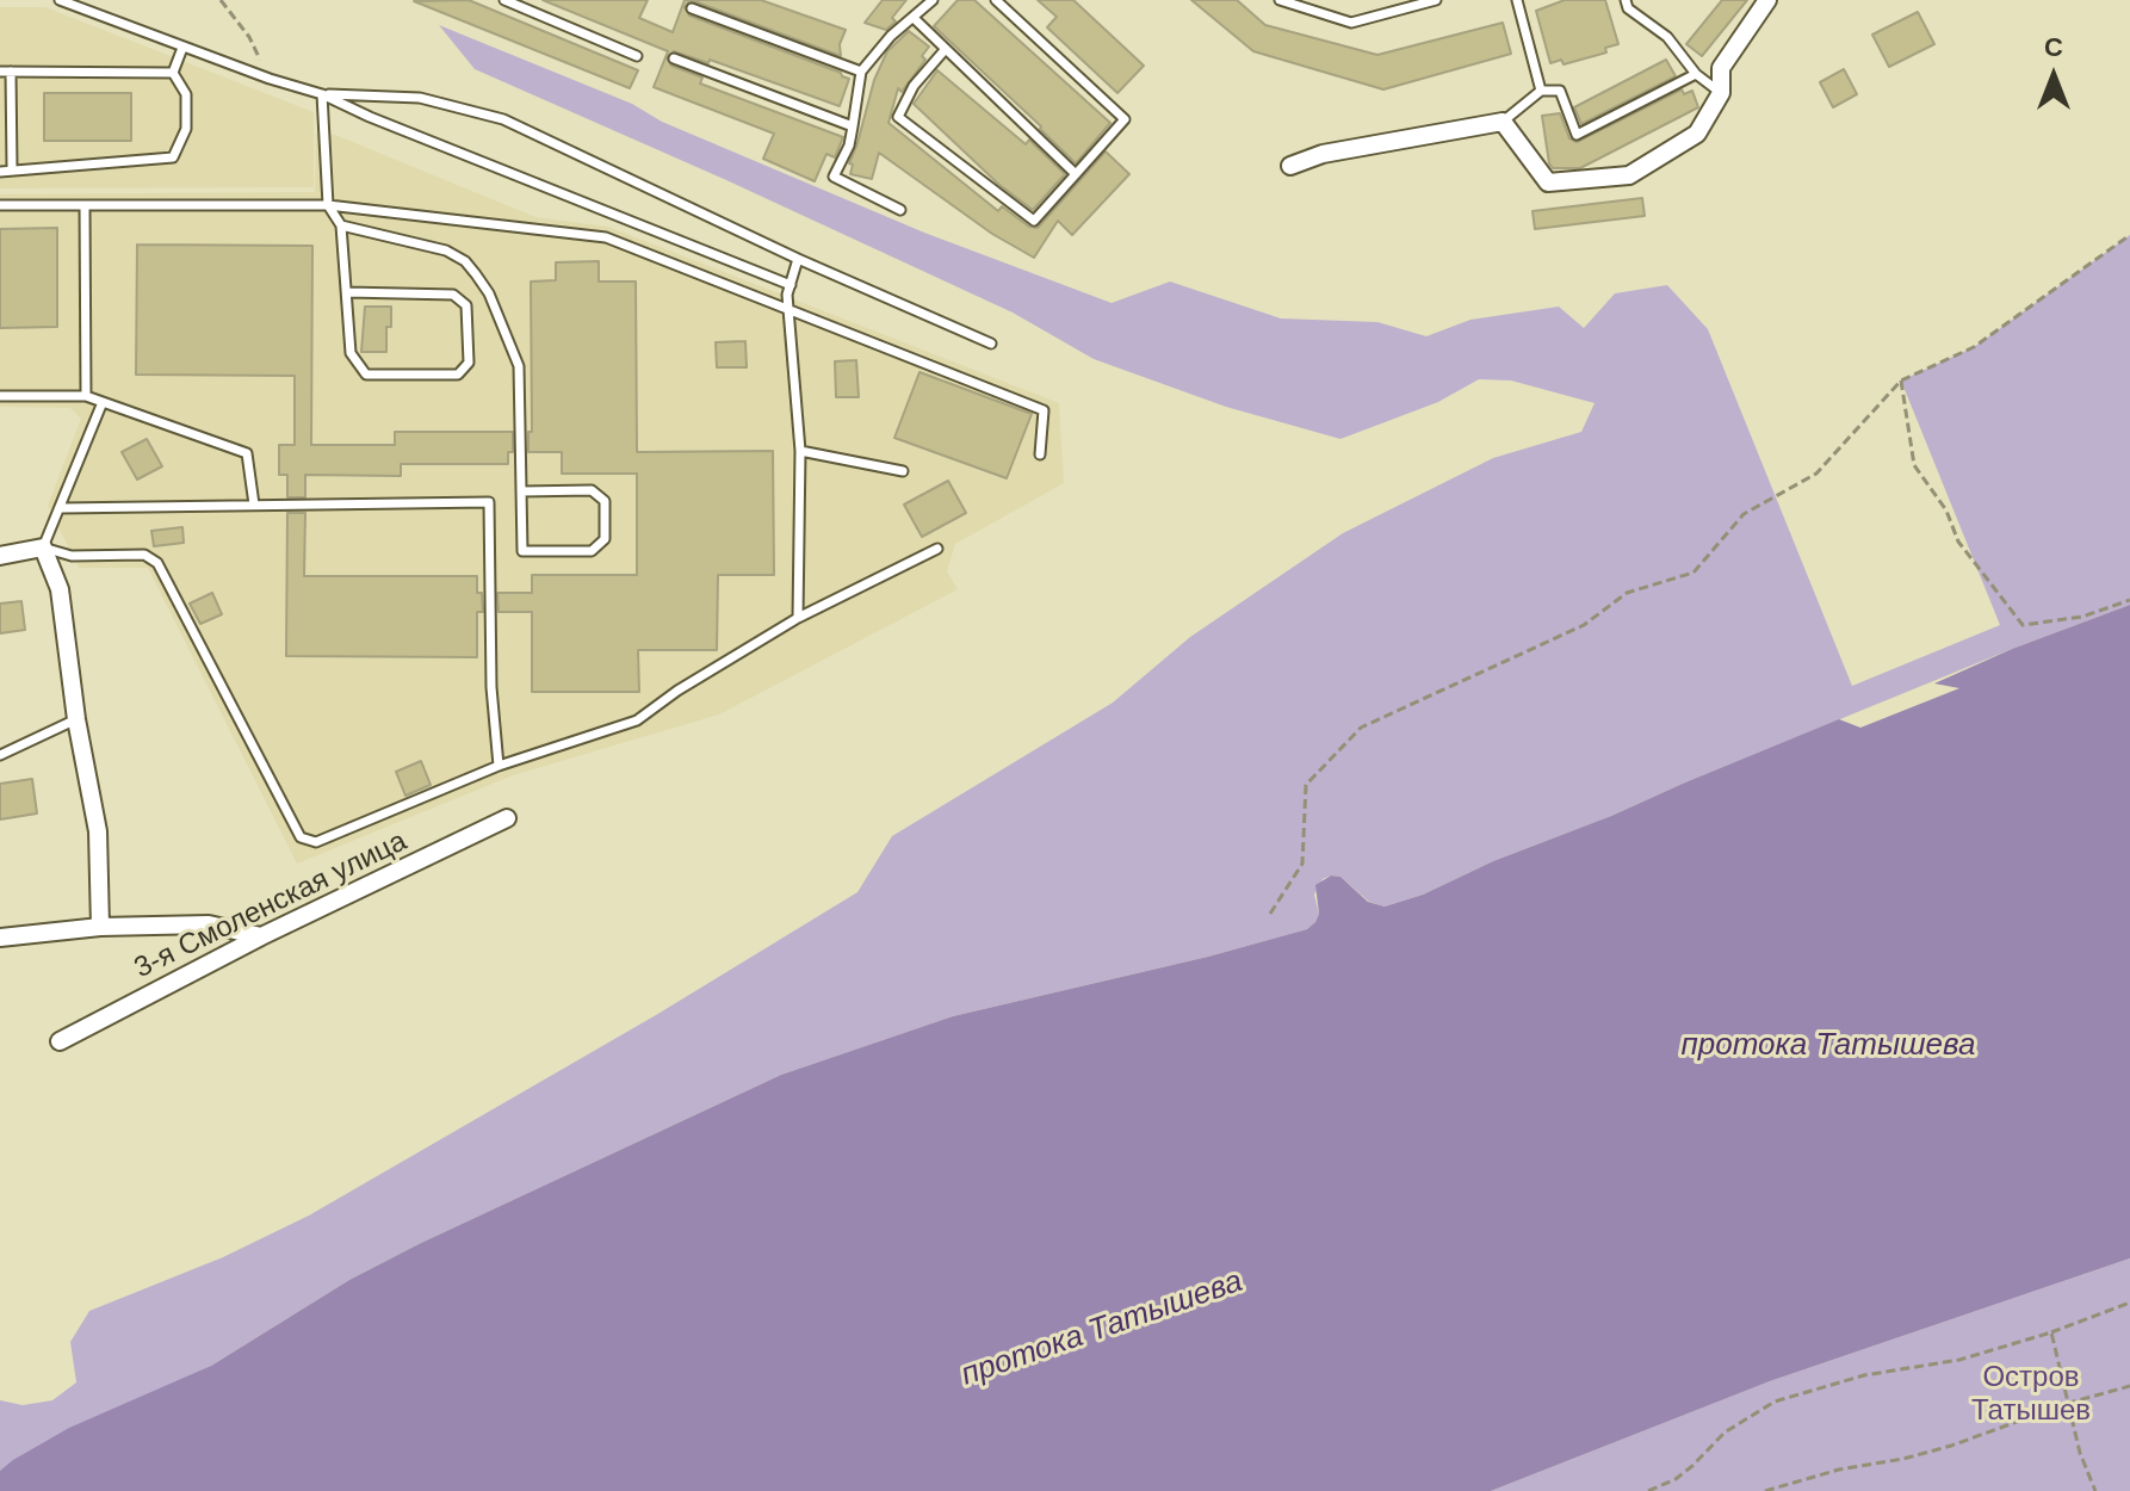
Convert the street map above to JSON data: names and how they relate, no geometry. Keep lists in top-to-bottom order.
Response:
{
  "streets": {
    "street": ["3-я Смоленская улица"]
  },
  "water": ["протока Татышева"],
  "parks": ["Остров Татышев"],
  "north": "top"
}
